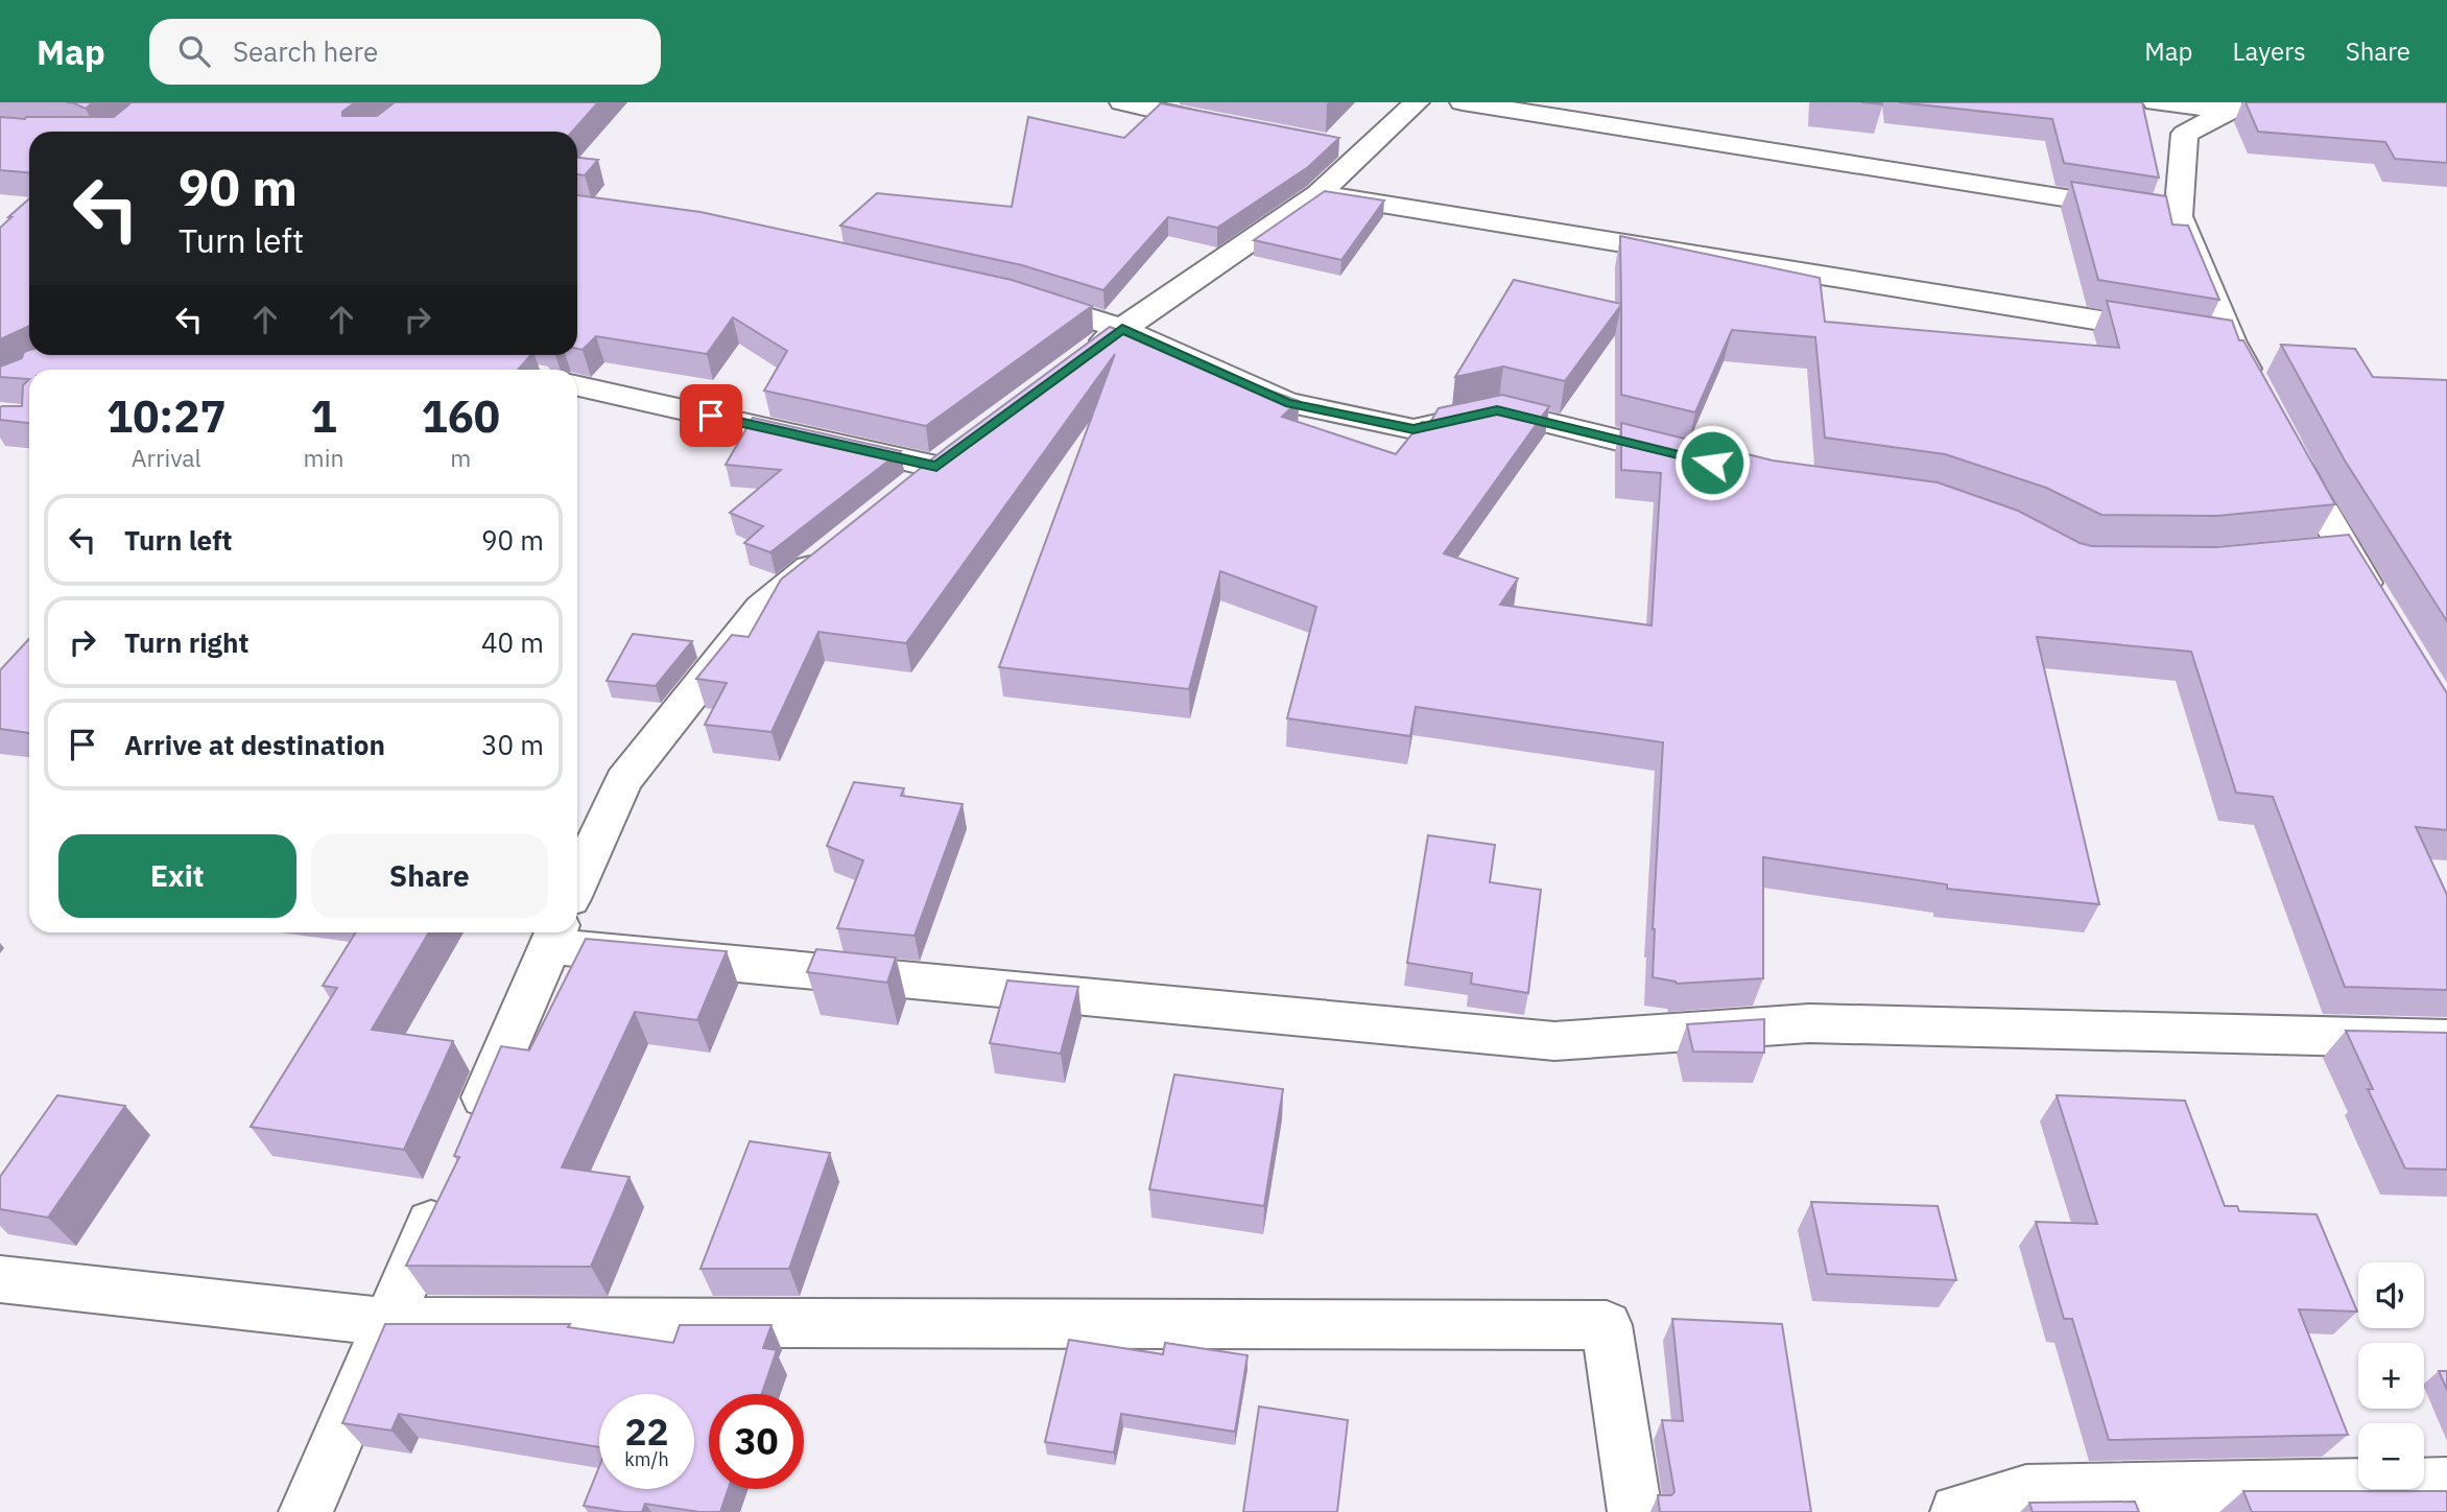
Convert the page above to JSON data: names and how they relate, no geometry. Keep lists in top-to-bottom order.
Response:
{
  "page": {
    "header": "Map",
    "search": "Search here",
    "nav": ["Map", "Layers", "Share"],
    "turn": ["90 m", "Turn left"],
    "eta": [
      "10:27",
      "Arrival",
      "1",
      "min",
      "160",
      "m"
    ],
    "list": [
      {
        "name": "Turn left",
        "value": "90 m"
      },
      {
        "name": "Turn right",
        "value": "40 m"
      },
      {
        "name": "Arrive at destination",
        "value": "30 m"
      }
    ],
    "buttons": ["Exit", "Share"],
    "map_buttons": ["+", "−"],
    "speed": "22 km/h",
    "limit": "30"
  }
}
